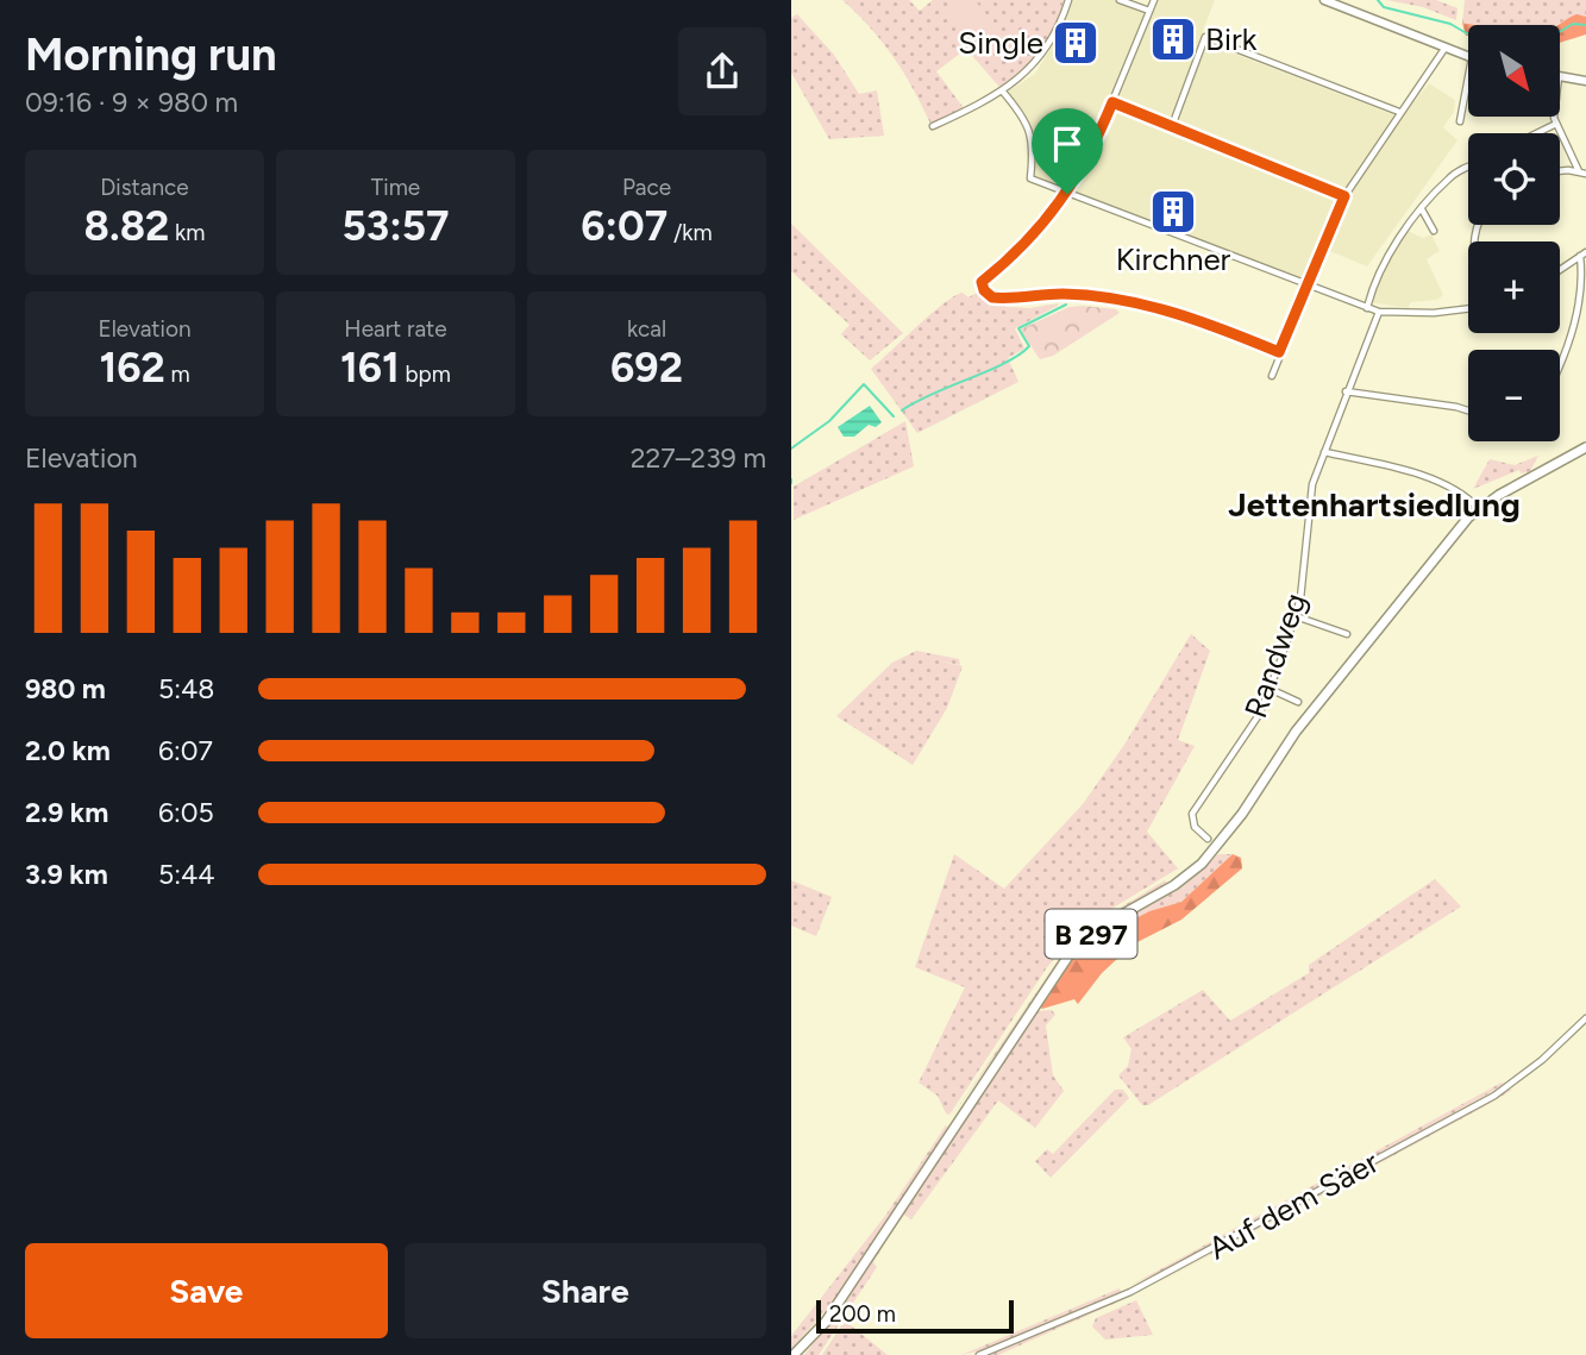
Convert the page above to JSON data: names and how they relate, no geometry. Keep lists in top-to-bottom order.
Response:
{
  "streets": {
    "main road": ["B 297"],
    "street": ["Randweg", "Auf dem Säer"]
  },
  "districts": ["Jettenhartsiedlung"],
  "places": {
    "building": ["Birk", "Single", "Kirchner"]
  },
  "scale_bar": "200 m",
  "north": "bottom right",
  "page": {
    "heading": ["Morning run", "09:16 · 9 × 980 m"],
    "map_buttons": ["+", "−"],
    "stats": [
      ["Distance", "8.82 km"],
      ["Time", "53:57"],
      ["Pace", "6:07 /km"],
      ["Elevation", "162 m"],
      ["Heart rate", "161 bpm"],
      ["kcal", "692"]
    ],
    "chart": ["Elevation", "227–239 m"],
    "list": [
      {
        "name": "980 m",
        "note": "5:48"
      },
      {
        "name": "2.0 km",
        "note": "6:07"
      },
      {
        "name": "2.9 km",
        "note": "6:05"
      },
      {
        "name": "3.9 km",
        "note": "5:44"
      }
    ],
    "buttons": ["Save", "Share"],
    "scale": "200 m"
  }
}
